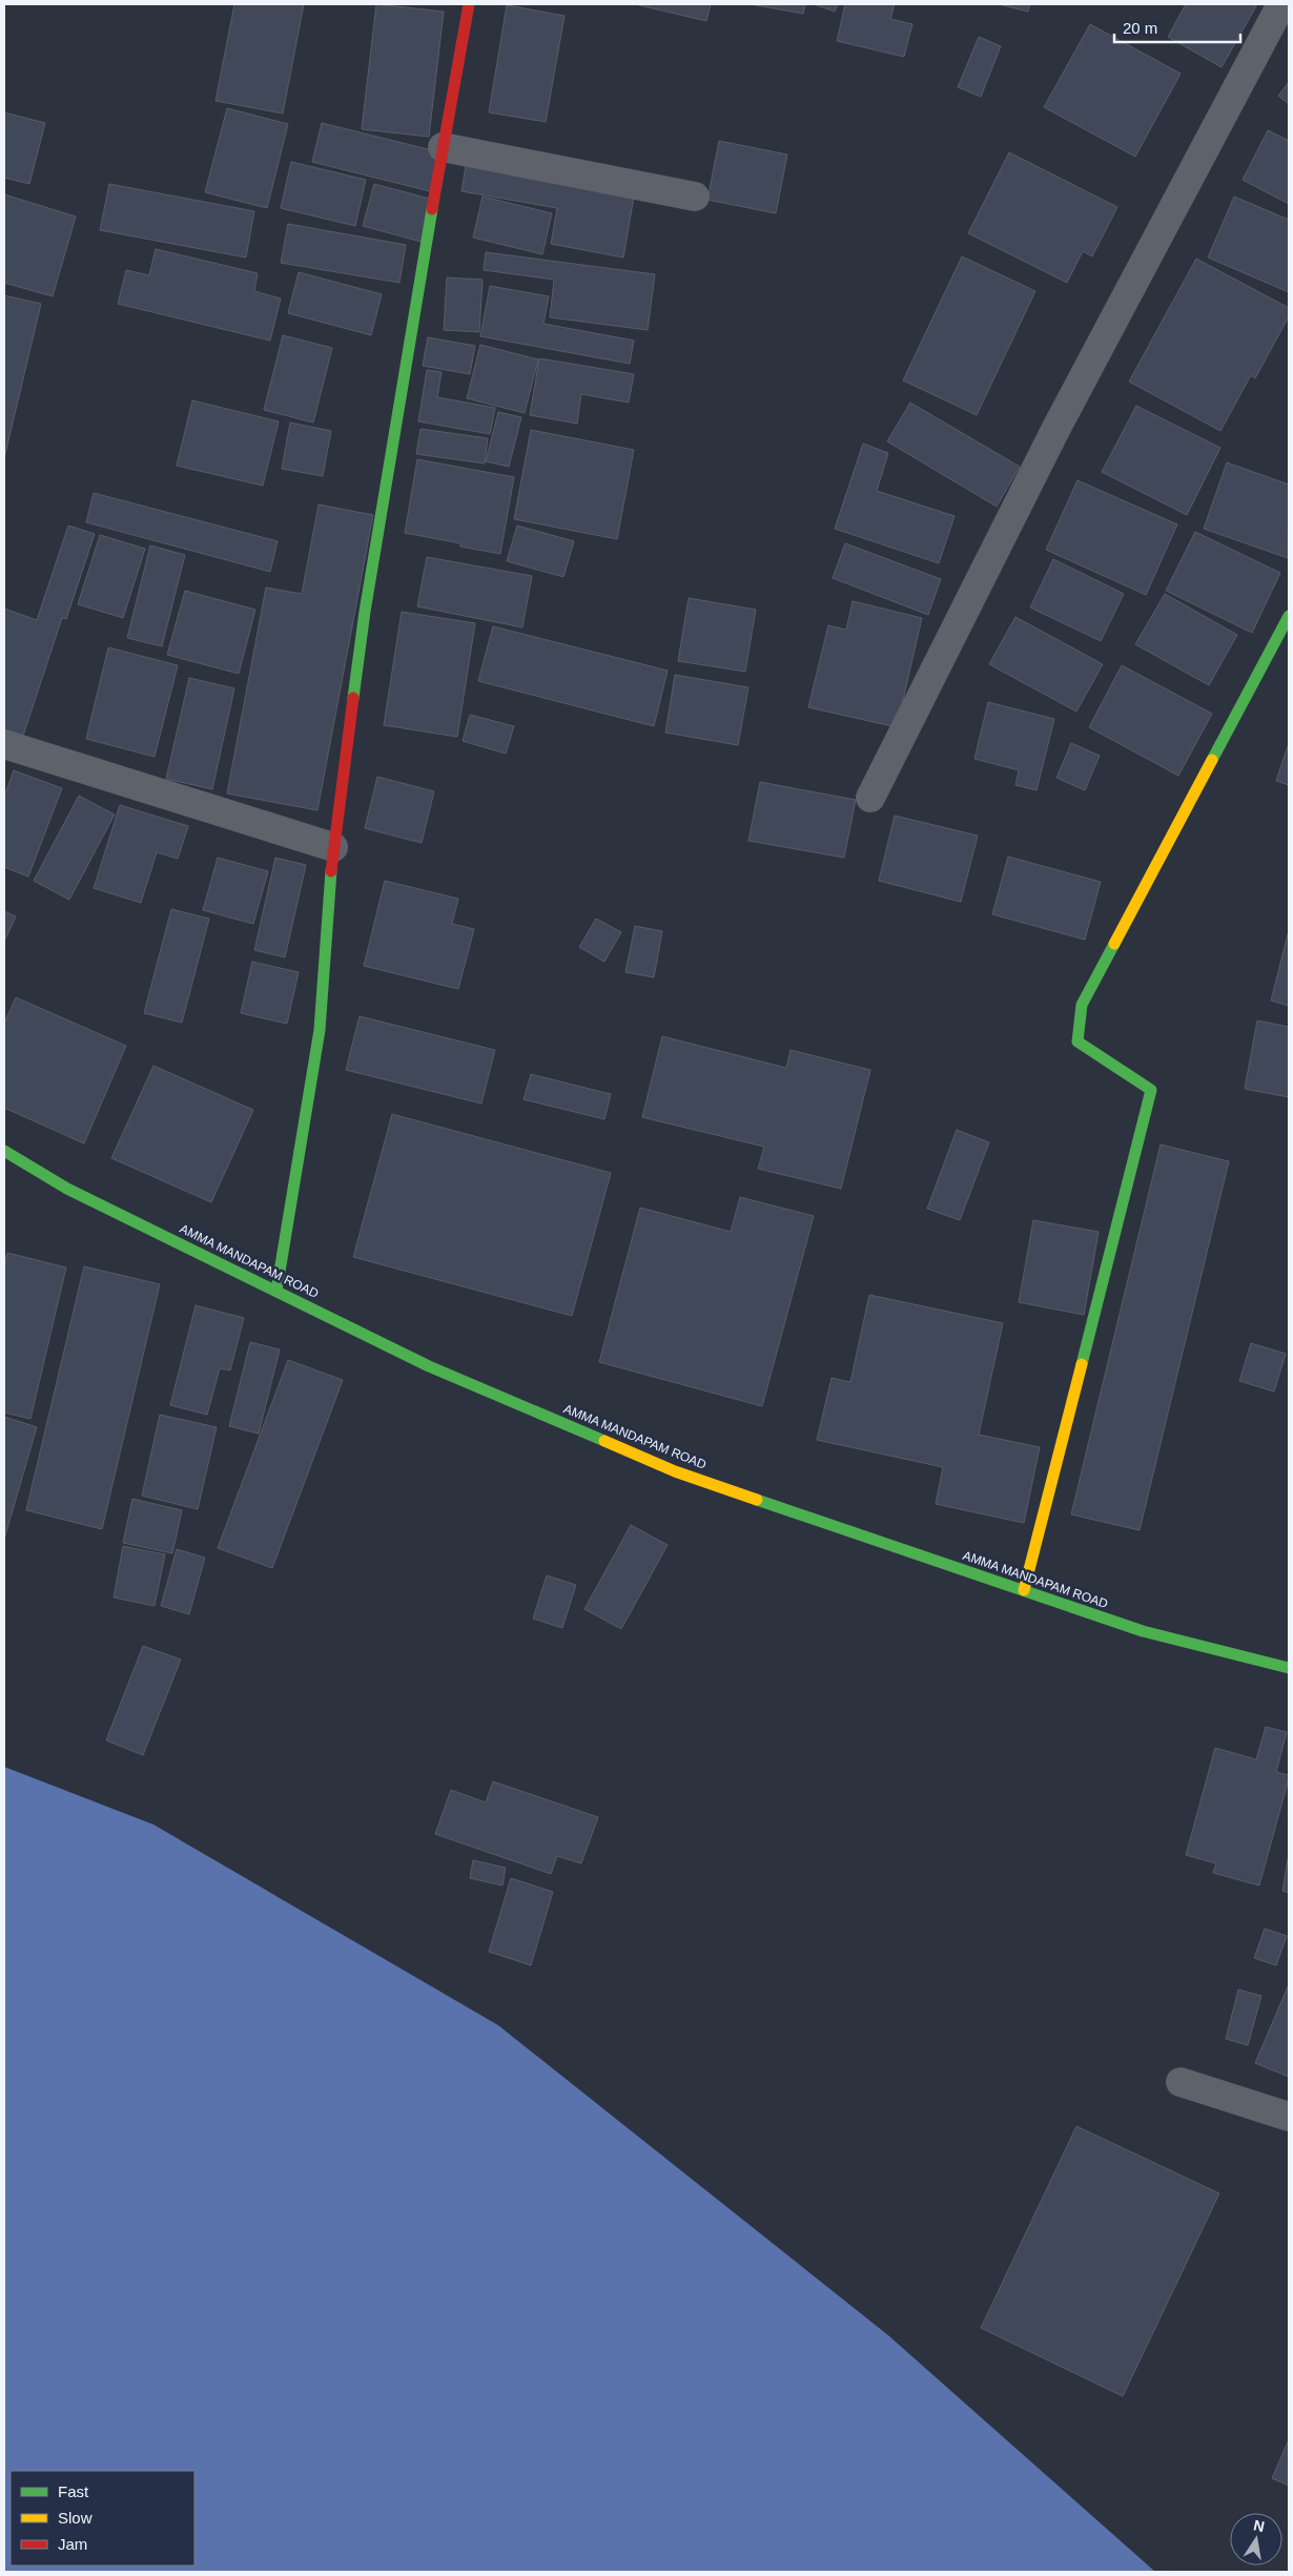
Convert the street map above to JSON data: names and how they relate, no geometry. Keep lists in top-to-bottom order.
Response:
{
  "streets": {
    "street": ["AMMA MANDAPAM ROAD"]
  },
  "legend": ["Fast", "Slow", "Jam"],
  "scale_bar": "20 m",
  "north": "top"
}
